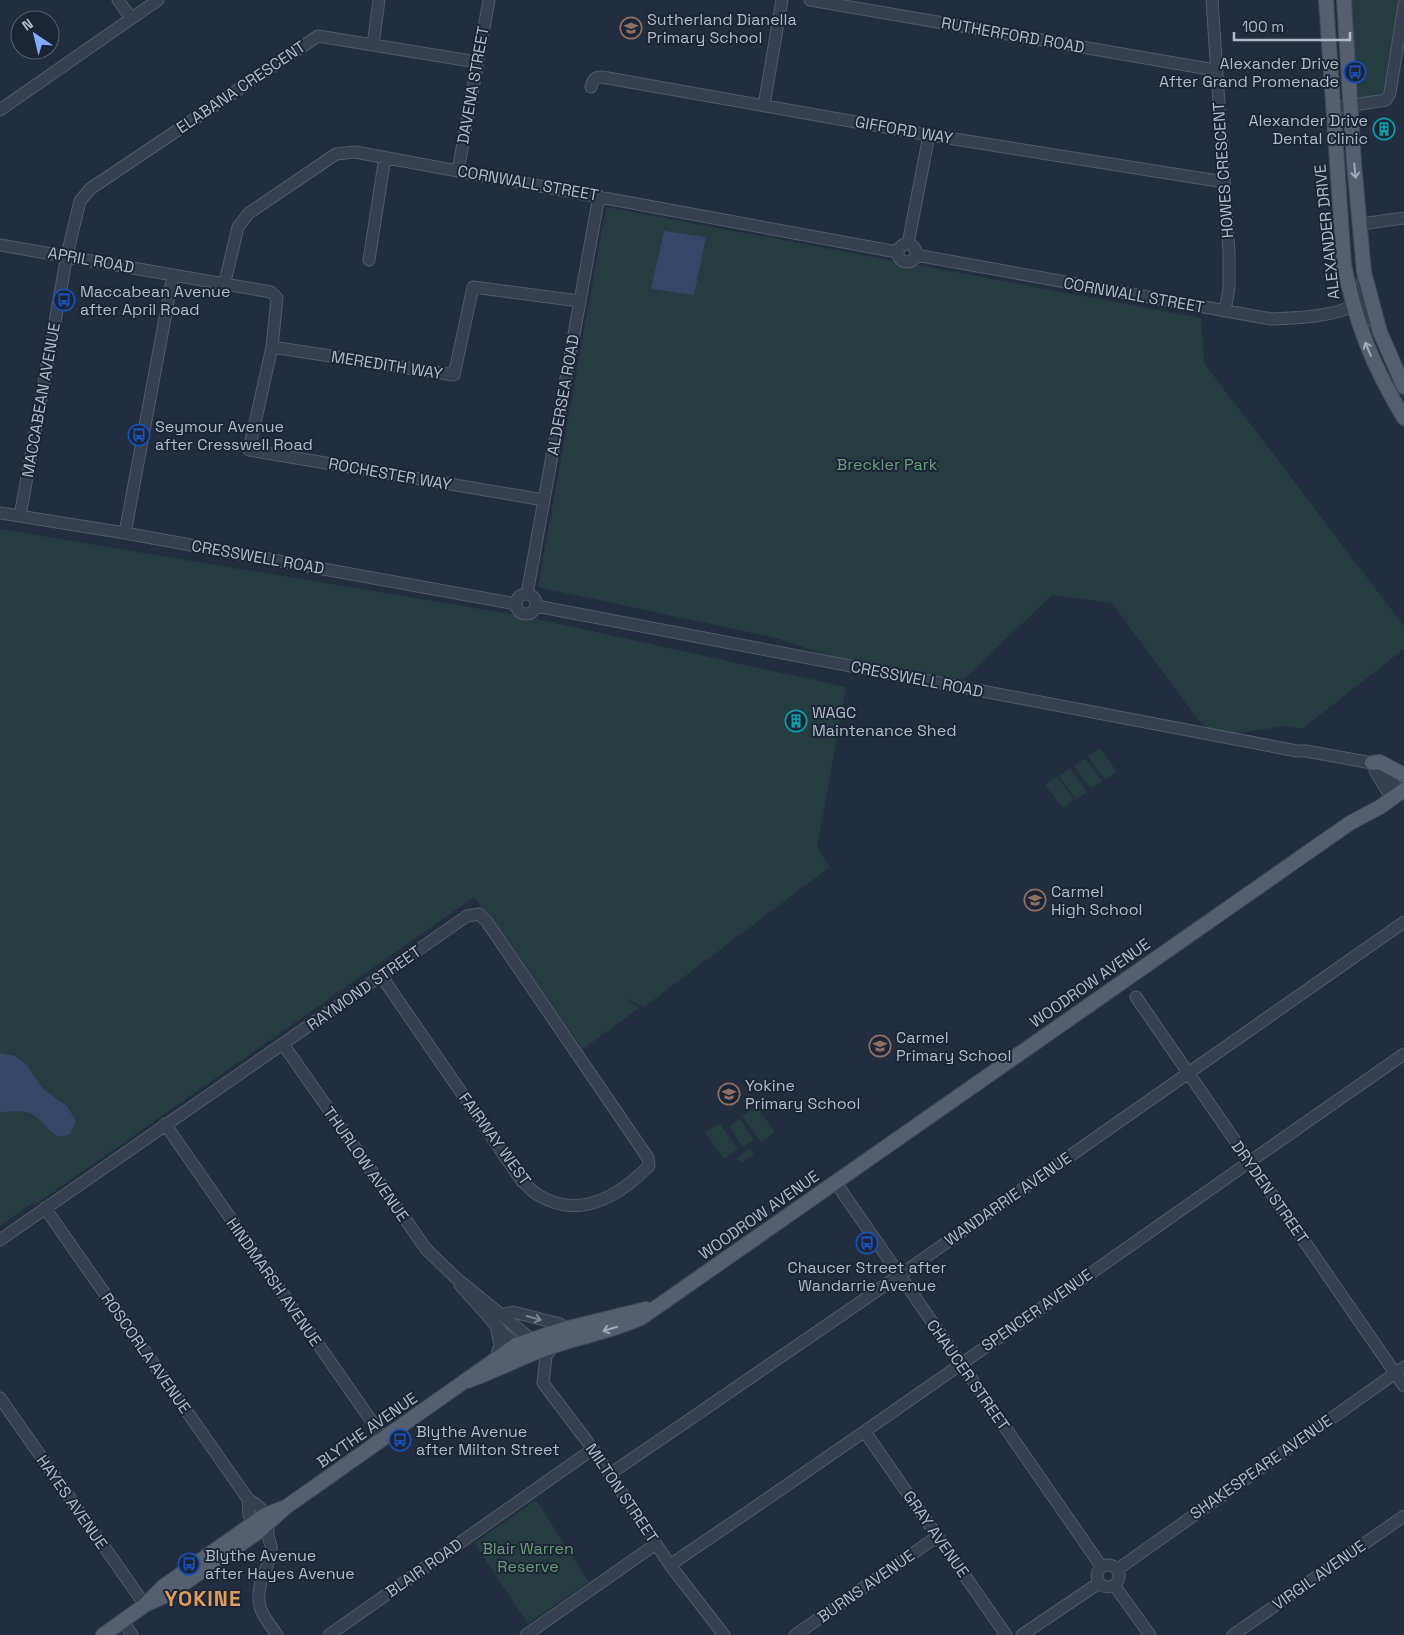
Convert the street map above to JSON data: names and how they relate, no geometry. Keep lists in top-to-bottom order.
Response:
{
  "streets": {
    "main road": ["ALEXANDER DRIVE", "WOODROW AVENUE", "BLYTHE AVENUE"],
    "street": [
      "RUTHERFORD ROAD",
      "DAVENA STREET",
      "ELABANA CRESCENT",
      "GIFFORD WAY",
      "HOWES CRESCENT",
      "CORNWALL STREET",
      "APRIL ROAD",
      "MEREDITH WAY",
      "ALDERSEA ROAD",
      "MACCABEAN AVENUE",
      "ROCHESTER WAY",
      "CRESSWELL ROAD",
      "RAYMOND STREET",
      "FAIRWAY WEST",
      "THURLOW AVENUE",
      "DRYDEN STREET",
      "WANDARRIE AVENUE",
      "HINDMARSH AVENUE",
      "SPENCER AVENUE",
      "ROSCORLA AVENUE",
      "CHAUCER STREET",
      "SHAKESPEARE AVENUE",
      "MILTON STREET",
      "HAYES AVENUE",
      "GRAY AVENUE",
      "BLAIR ROAD",
      "VIRGIL AVENUE",
      "BURNS AVENUE"
    ]
  },
  "crossings": [
    ["RUTHERFORD ROAD", "HOWES CRESCENT"],
    ["DAVENA STREET", "ELABANA CRESCENT"],
    ["DAVENA STREET", "CORNWALL STREET"],
    ["ELABANA CRESCENT", "APRIL ROAD"],
    ["ELABANA CRESCENT", "MACCABEAN AVENUE"],
    ["GIFFORD WAY", "HOWES CRESCENT"],
    ["HOWES CRESCENT", "CORNWALL STREET"],
    ["CORNWALL STREET", "ALEXANDER DRIVE"],
    ["CORNWALL STREET", "APRIL ROAD"],
    ["CORNWALL STREET", "ALDERSEA ROAD"],
    ["APRIL ROAD", "MACCABEAN AVENUE"],
    ["APRIL ROAD", "ROCHESTER WAY"],
    ["MEREDITH WAY", "ALDERSEA ROAD"],
    ["MEREDITH WAY", "ROCHESTER WAY"],
    ["ALDERSEA ROAD", "ROCHESTER WAY"],
    ["ALDERSEA ROAD", "CRESSWELL ROAD"],
    ["MACCABEAN AVENUE", "CRESSWELL ROAD"],
    ["CRESSWELL ROAD", "WOODROW AVENUE"],
    ["WOODROW AVENUE", "CHAUCER STREET"],
    ["WOODROW AVENUE", "BLYTHE AVENUE"],
    ["WOODROW AVENUE", "MILTON STREET"],
    ["RAYMOND STREET", "FAIRWAY WEST"],
    ["RAYMOND STREET", "THURLOW AVENUE"],
    ["RAYMOND STREET", "HINDMARSH AVENUE"],
    ["RAYMOND STREET", "ROSCORLA AVENUE"],
    ["THURLOW AVENUE", "BLYTHE AVENUE"],
    ["DRYDEN STREET", "WANDARRIE AVENUE"],
    ["DRYDEN STREET", "SPENCER AVENUE"],
    ["DRYDEN STREET", "SHAKESPEARE AVENUE"],
    ["WANDARRIE AVENUE", "CHAUCER STREET"],
    ["WANDARRIE AVENUE", "MILTON STREET"],
    ["HINDMARSH AVENUE", "BLYTHE AVENUE"],
    ["SPENCER AVENUE", "CHAUCER STREET"],
    ["SPENCER AVENUE", "MILTON STREET"],
    ["SPENCER AVENUE", "GRAY AVENUE"],
    ["ROSCORLA AVENUE", "BLYTHE AVENUE"],
    ["CHAUCER STREET", "SHAKESPEARE AVENUE"],
    ["BLYTHE AVENUE", "MILTON STREET"],
    ["BLYTHE AVENUE", "HAYES AVENUE"],
    ["MILTON STREET", "BLAIR ROAD"],
    ["GRAY AVENUE", "BURNS AVENUE"]
  ],
  "districts": ["YOKINE"],
  "parks": ["Breckler Park", "Blair Warren Reserve"],
  "places": {
    "school or university": [
      "Sutherland Dianella Primary School",
      "Carmel High School",
      "Carmel Primary School",
      "Yokine Primary School"
    ],
    "bus stop": [
      "Alexander Drive After Grand Promenade",
      "Maccabean Avenue after April Road",
      "Seymour Avenue after Cresswell Road",
      "Chaucer Street after Wandarrie Avenue",
      "Blythe Avenue after Milton Street",
      "Blythe Avenue after Hayes Avenue"
    ],
    "building": ["Alexander Drive Dental Clinic", "WAGC Maintenance Shed"]
  },
  "scale_bar": "100 m",
  "north": "top left"
}
